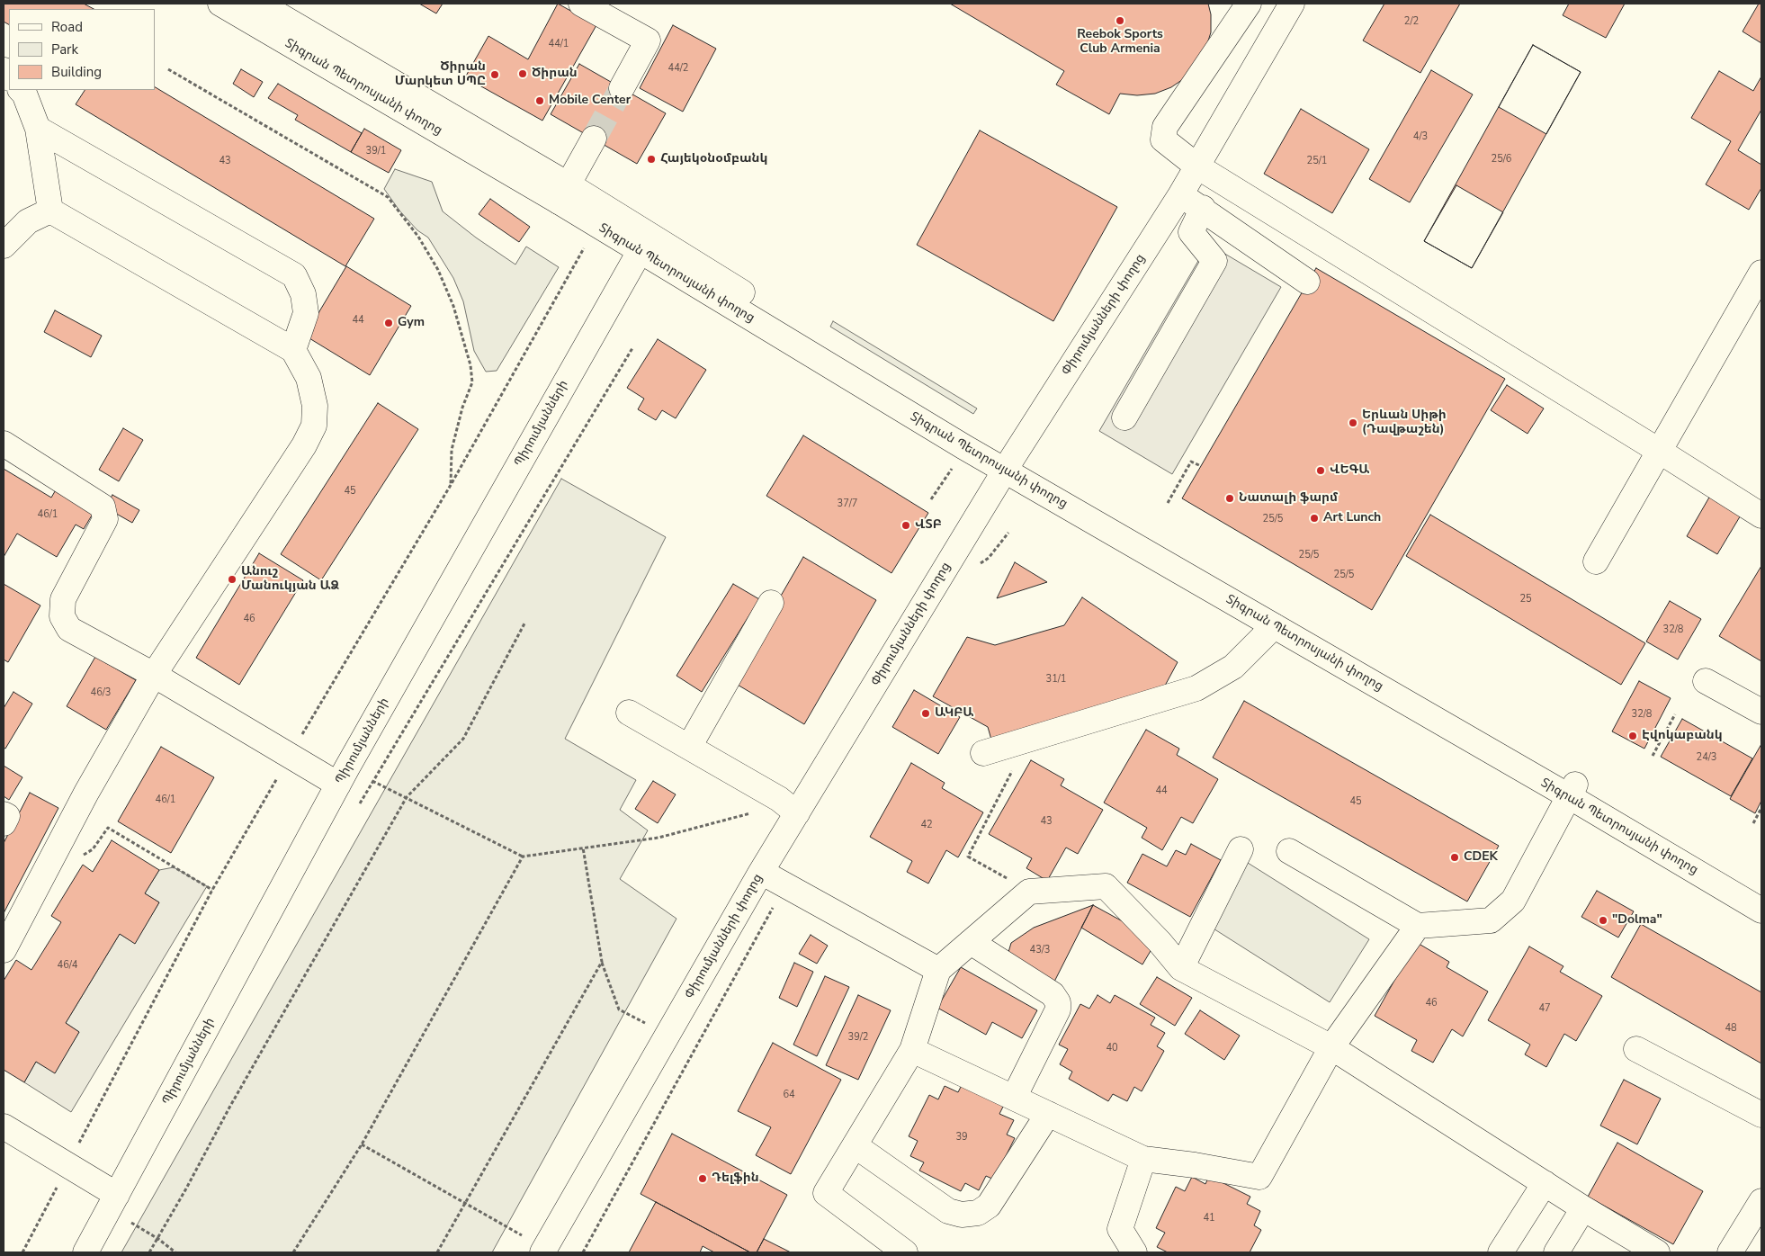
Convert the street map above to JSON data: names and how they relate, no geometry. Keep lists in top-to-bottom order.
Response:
{
  "streets": {
    "main road": ["Տիգրան Պետրոսյանի փողոց", "Փիրումյանների փողոց", "Պիրումյանների"]
  },
  "crossings": [
    ["Տիգրան Պետրոսյանի փողոց", "Փիրումյանների փողոց"],
    ["Տիգրան Պետրոսյանի փողոց", "Պիրումյանների"]
  ],
  "places": [
    "Reebok Sports Club Armenia",
    "Ծիրան",
    "Ծիրան Մարկետ ՍՊԸ",
    "Mobile Center",
    "Հայեկօնօմբանկ",
    "Gym",
    "Երևան Սիթի (Դավթաշեն)",
    "ՎԵԳԱ",
    "Նատալի ֆարմ",
    "Art Lunch",
    "ՎՏԲ",
    "Անուշ Մանուկյան ԱՁ",
    "ԱԿԲԱ",
    "Էվոկաբանկ",
    "CDEK",
    "\"Dolma\"",
    "Դելֆին"
  ],
  "house_numbers": [
    "2/2",
    "44/1",
    "44/2",
    "4/3",
    "39/1",
    "25/6",
    "43",
    "25/1",
    "44",
    "45",
    "37/7",
    "46/1",
    "25/5",
    "25/5",
    "25/5",
    "25",
    "46",
    "32/8",
    "31/1",
    "46/3",
    "32/8",
    "24/3",
    "44",
    "46/1",
    "45",
    "43",
    "42",
    "43/3",
    "46/4",
    "46",
    "47",
    "48",
    "39/2",
    "40",
    "64",
    "39",
    "41"
  ],
  "legend": ["Road", "Park", "Building"]
}
